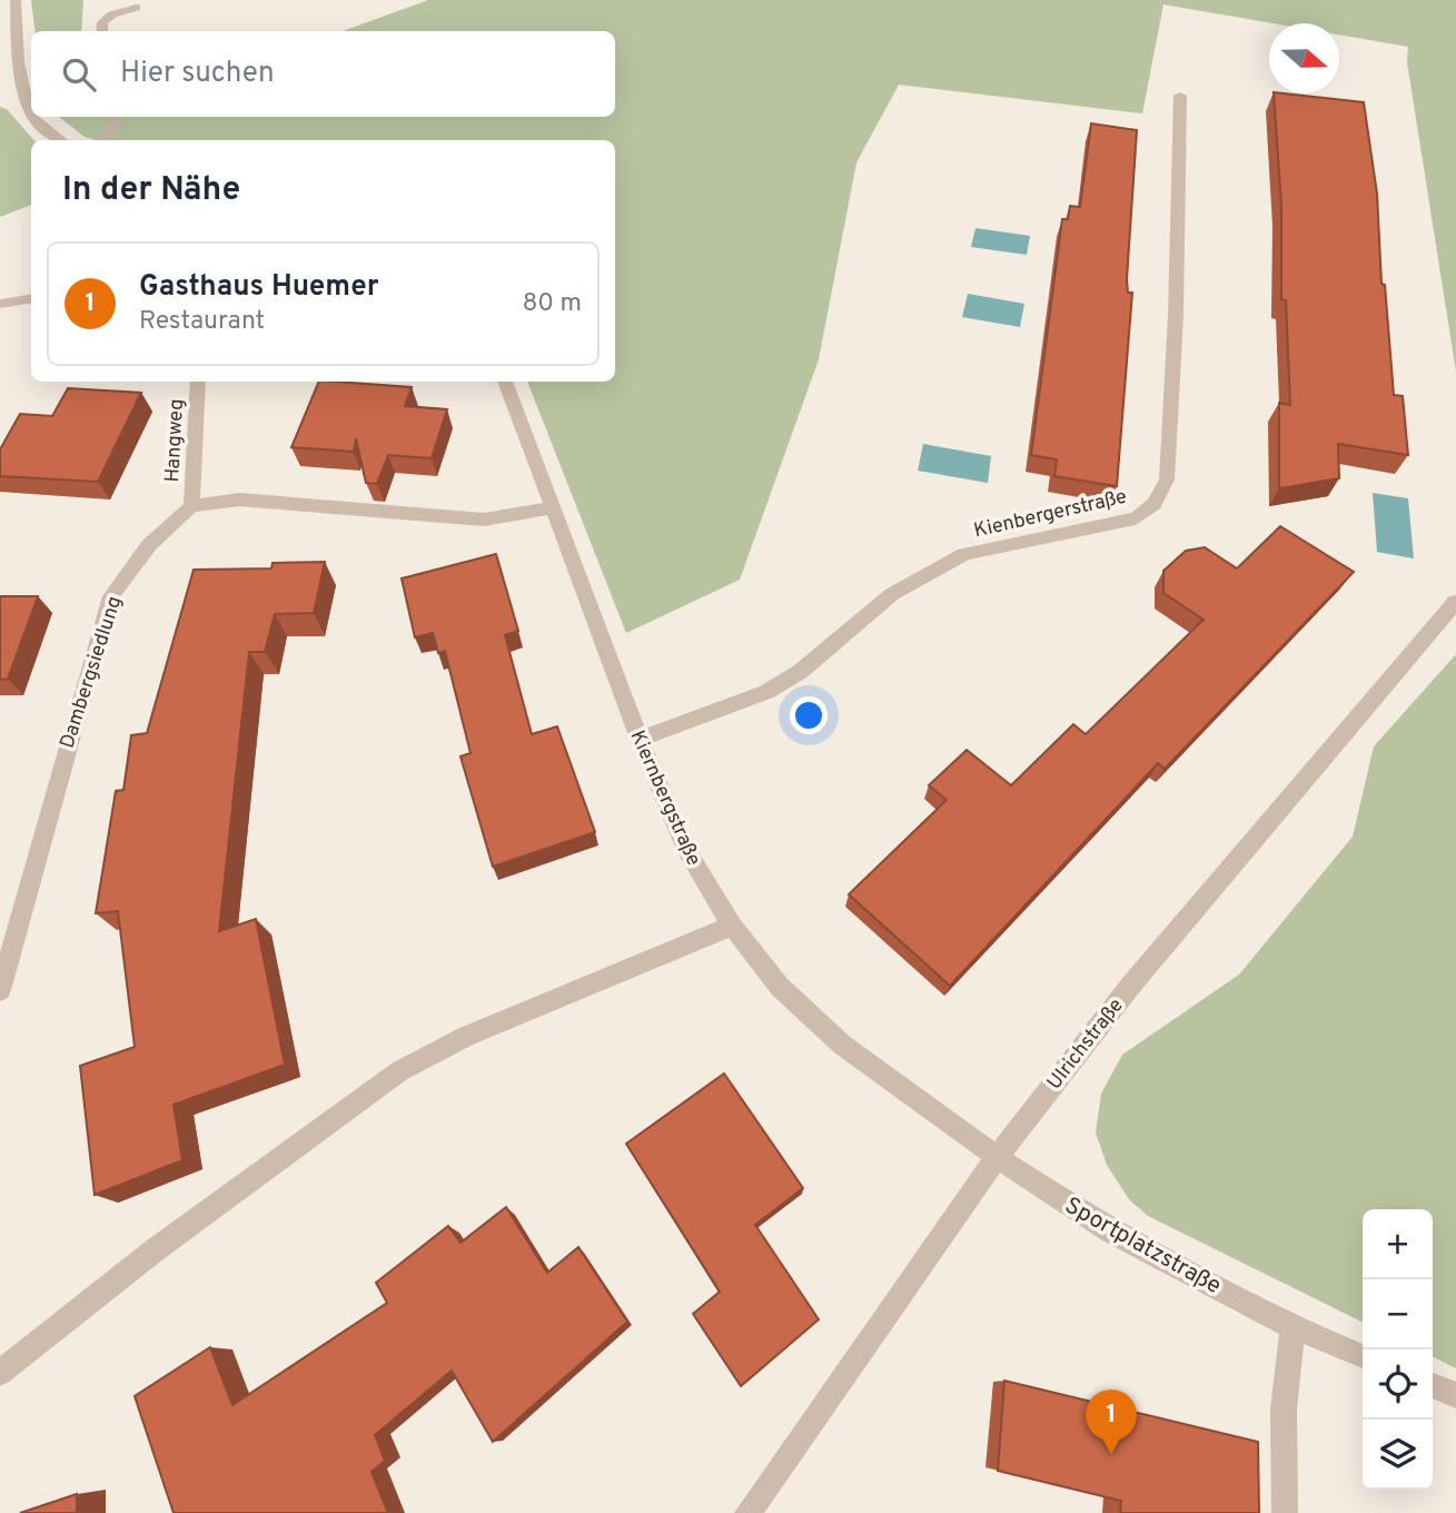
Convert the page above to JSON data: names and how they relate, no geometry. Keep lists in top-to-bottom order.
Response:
{
  "streets": {
    "street": [
      "Hangweg",
      "Kienbergerstraße",
      "Dambergsiedlung",
      "Kiernbergstraße",
      "Ulrichstraße",
      "Sportplatzstraße"
    ]
  },
  "crossings": [
    ["Hangweg", "Dambergsiedlung"],
    ["Kienbergerstraße", "Kiernbergstraße"],
    ["Kiernbergstraße", "Ulrichstraße"],
    ["Kiernbergstraße", "Sportplatzstraße"],
    ["Ulrichstraße", "Sportplatzstraße"]
  ],
  "north": "right",
  "page": {
    "search": "Hier suchen",
    "heading": "In der Nähe",
    "list": [
      {
        "mark": "1",
        "name": "Gasthaus Huemer",
        "note": "Restaurant",
        "value": "80 m"
      }
    ],
    "map_buttons": ["+", "−"],
    "pins": "1"
  }
}
